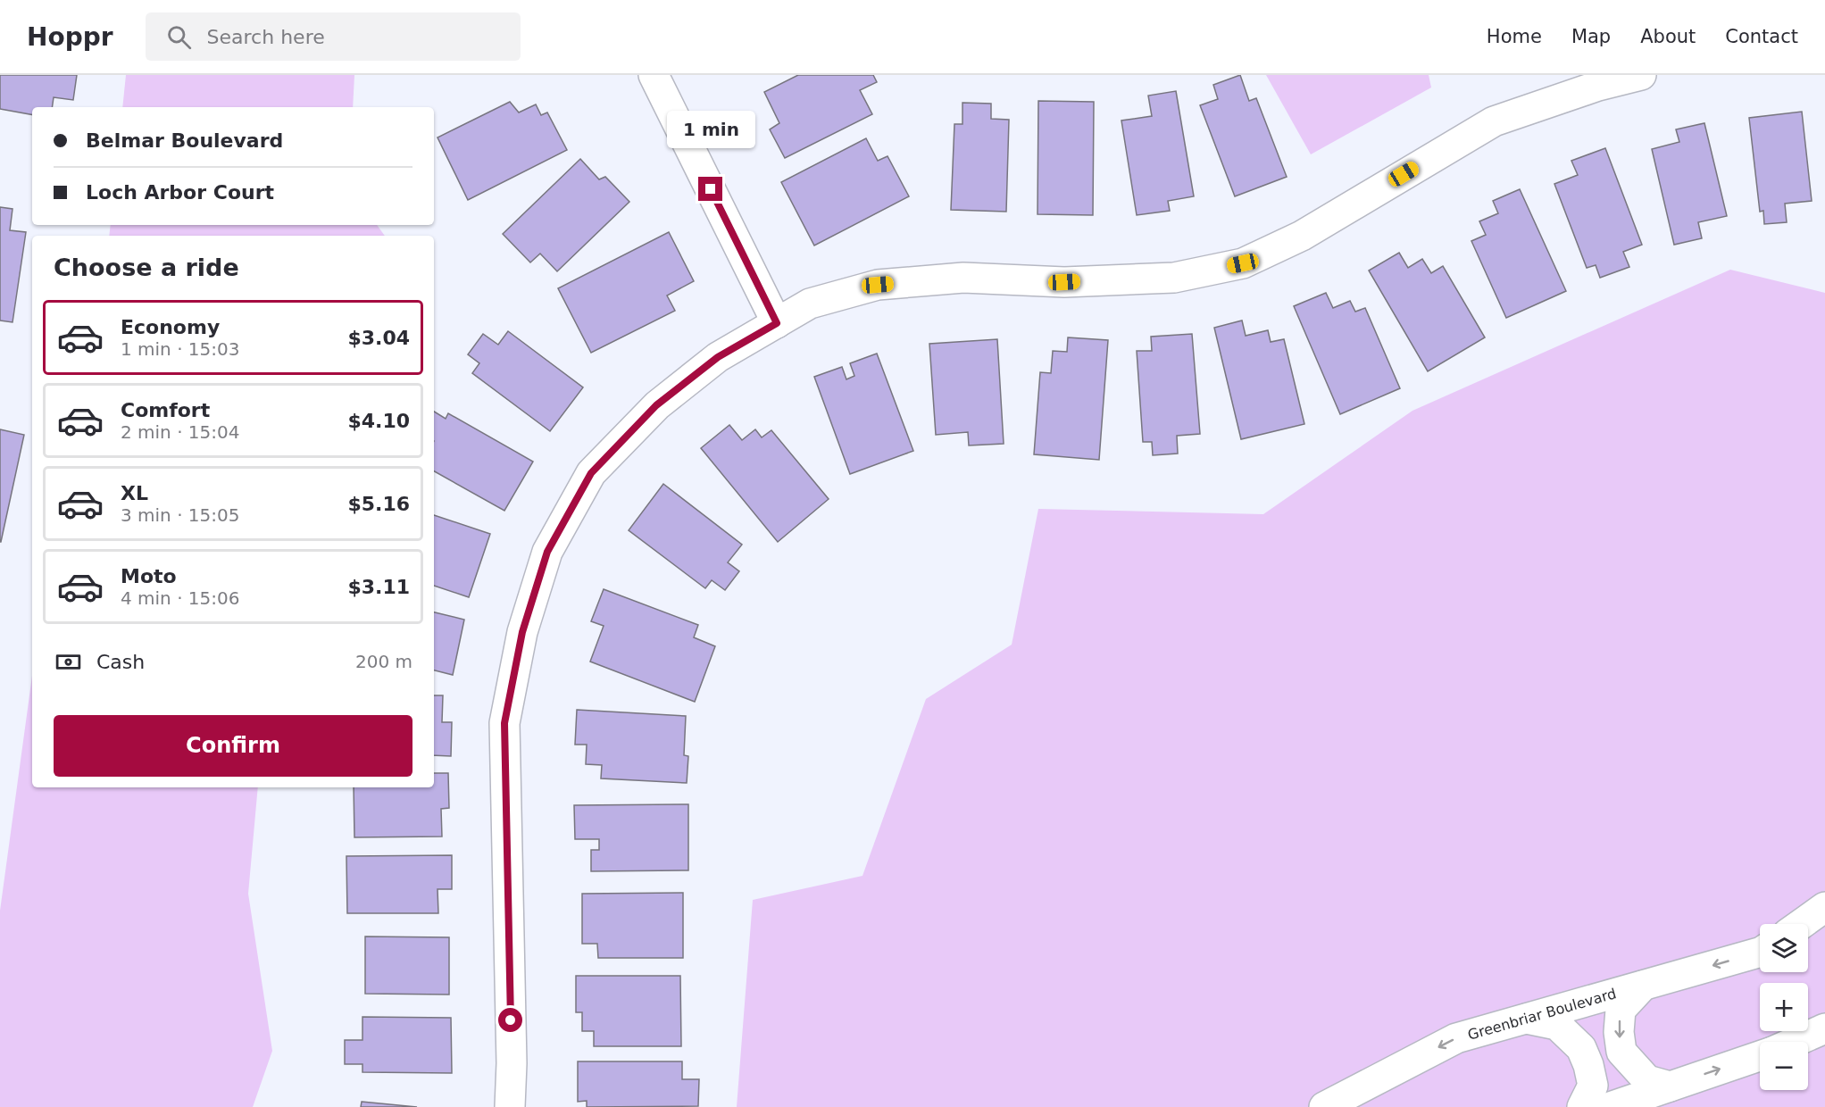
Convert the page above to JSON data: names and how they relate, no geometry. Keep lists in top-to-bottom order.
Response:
{
  "streets": {
    "street": ["Greenbriar Boulevard"]
  },
  "one_way": ["Greenbriar Boulevard"],
  "page": {
    "header": "Hoppr",
    "search": "Search here",
    "nav": [
      "Home",
      "Map",
      "About",
      "Contact"
    ],
    "banner": ["Belmar Boulevard", "Loch Arbor Court"],
    "bubble": "1 min",
    "heading": "Choose a ride",
    "list": [
      {
        "name": "Economy",
        "note": "1 min · 15:03",
        "value": "$3.04"
      },
      {
        "name": "Comfort",
        "note": "2 min · 15:04",
        "value": "$4.10"
      },
      {
        "name": "XL",
        "note": "3 min · 15:05",
        "value": "$5.16"
      },
      {
        "name": "Moto",
        "note": "4 min · 15:06",
        "value": "$3.11"
      }
    ],
    "pay": ["Cash", "200 m"],
    "buttons": "Confirm",
    "map_buttons": ["+", "−"]
  }
}
